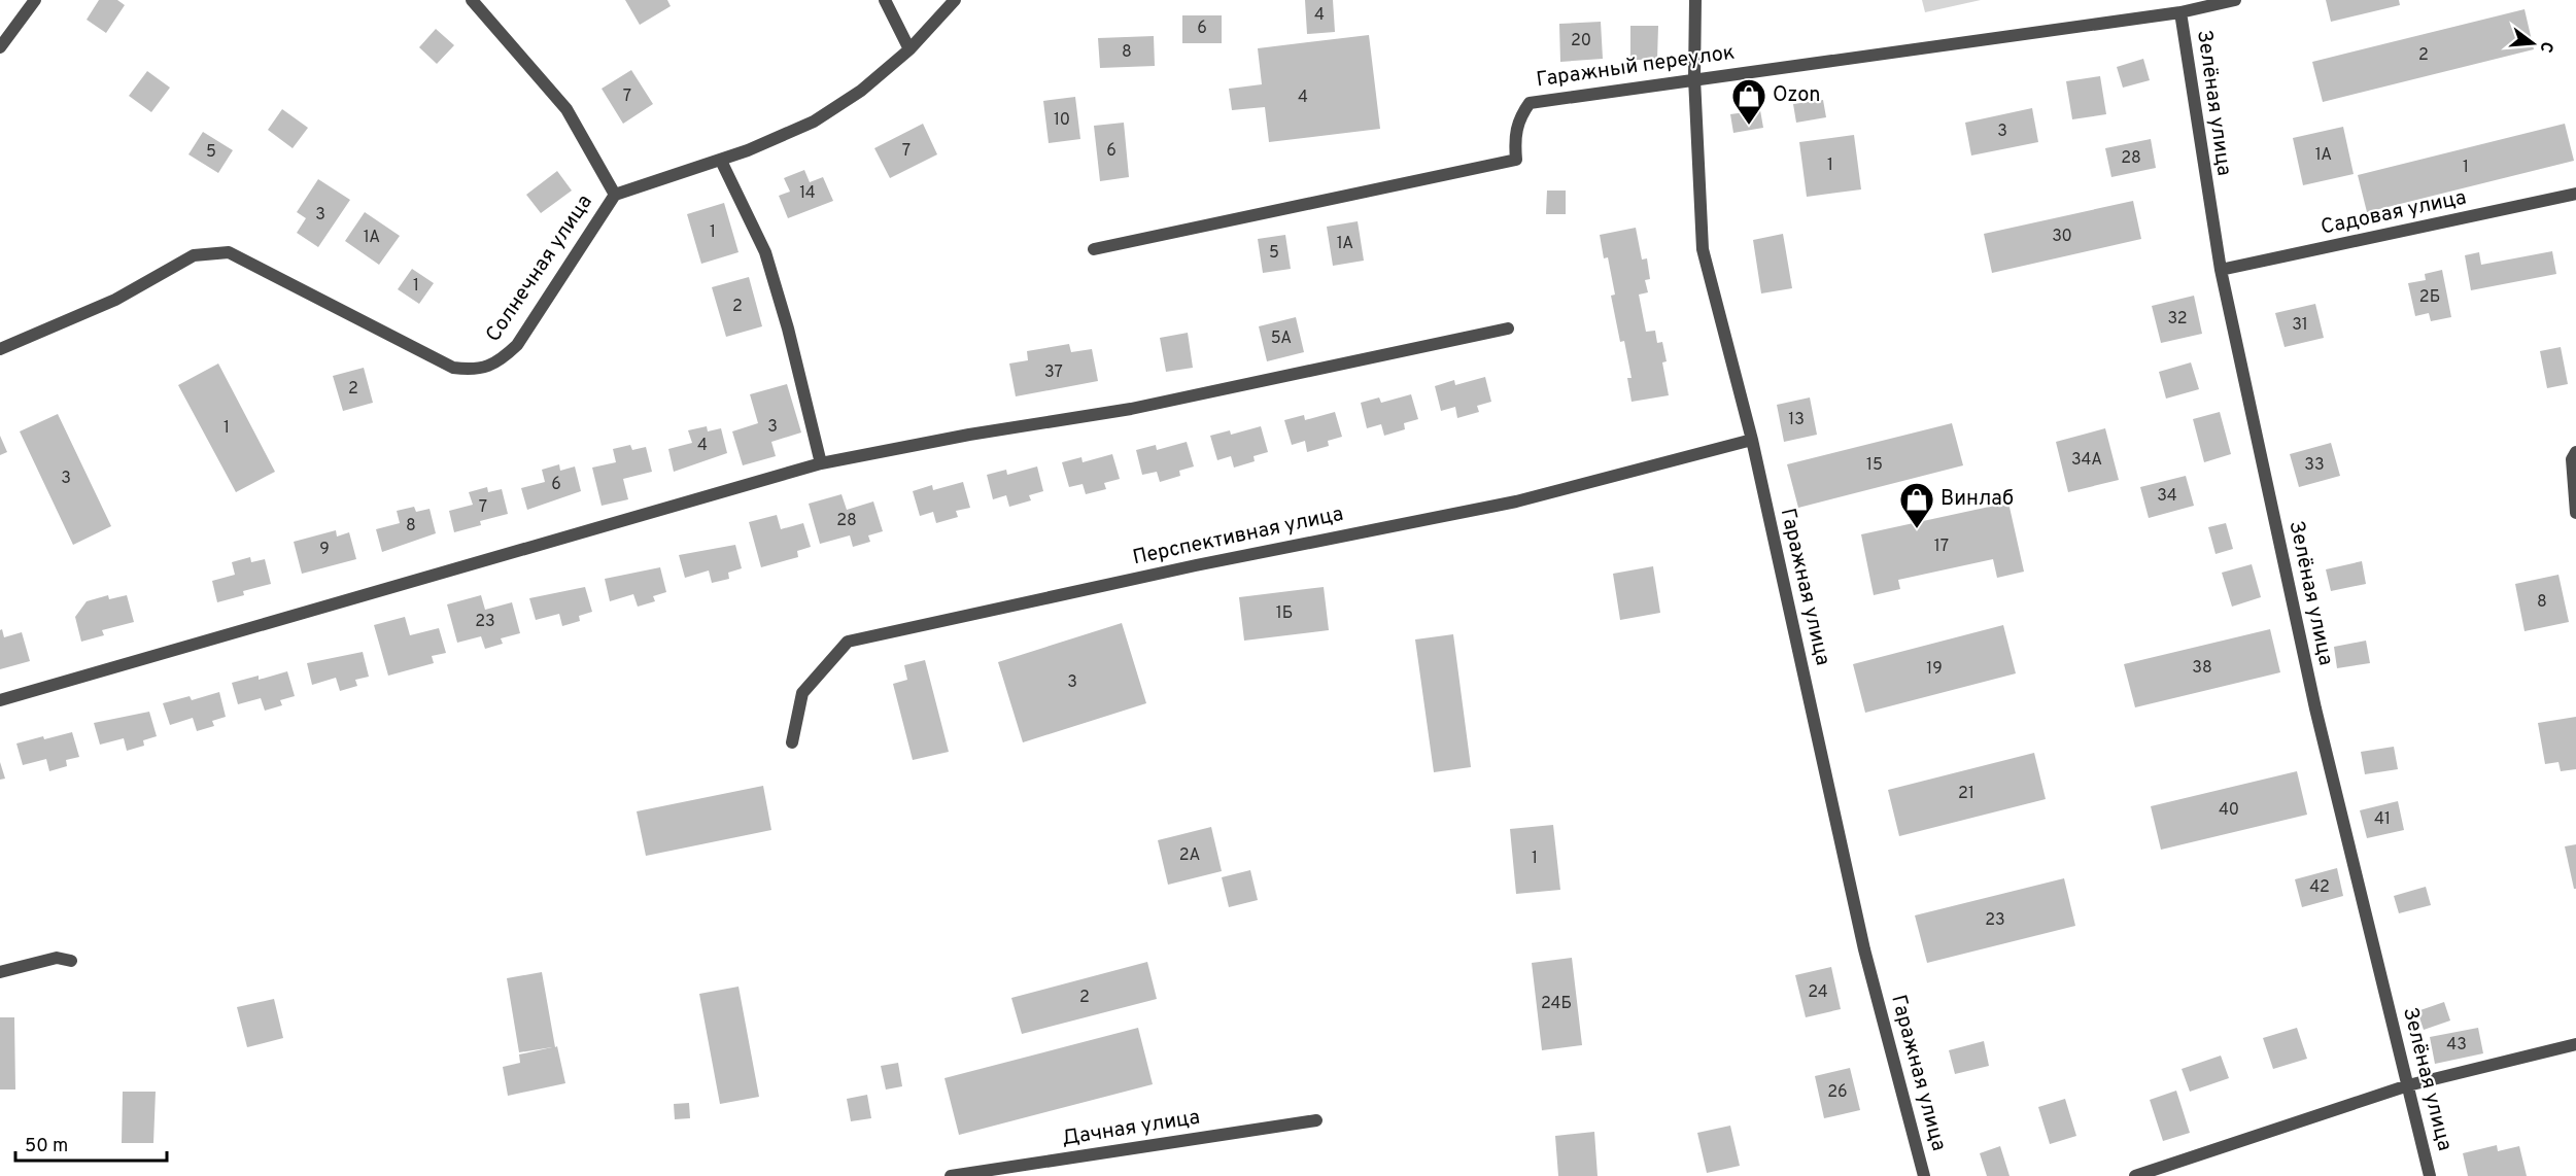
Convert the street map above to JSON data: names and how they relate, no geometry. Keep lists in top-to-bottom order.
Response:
{
  "streets": {
    "street": [
      "Гаражный переулок",
      "Зелёная улица",
      "Садовая улица",
      "Солнечная улица",
      "Перспективная улица",
      "Гаражная улица",
      "Дачная улица"
    ]
  },
  "crossings": [
    ["Гаражный переулок", "Зелёная улица"],
    ["Гаражный переулок", "Гаражная улица"],
    ["Зелёная улица", "Садовая улица"],
    ["Перспективная улица", "Гаражная улица"]
  ],
  "places": {
    "shop": ["Ozon", "Винлаб"]
  },
  "house_numbers": [
    "4",
    "6",
    "20",
    "8",
    "2",
    "7",
    "4",
    "10",
    "3",
    "7",
    "6",
    "5",
    "1А",
    "28",
    "1",
    "1",
    "14",
    "3",
    "1",
    "30",
    "1А",
    "1А",
    "5",
    "1",
    "2Б",
    "2",
    "32",
    "31",
    "5А",
    "37",
    "2",
    "13",
    "3",
    "1",
    "4",
    "34А",
    "15",
    "33",
    "3",
    "6",
    "34",
    "7",
    "28",
    "8",
    "17",
    "9",
    "8",
    "1Б",
    "23",
    "38",
    "19",
    "3",
    "21",
    "40",
    "41",
    "2А",
    "1",
    "42",
    "23",
    "24",
    "2",
    "24Б",
    "43",
    "26"
  ],
  "scale_bar": "50 m",
  "north": "right"
}
